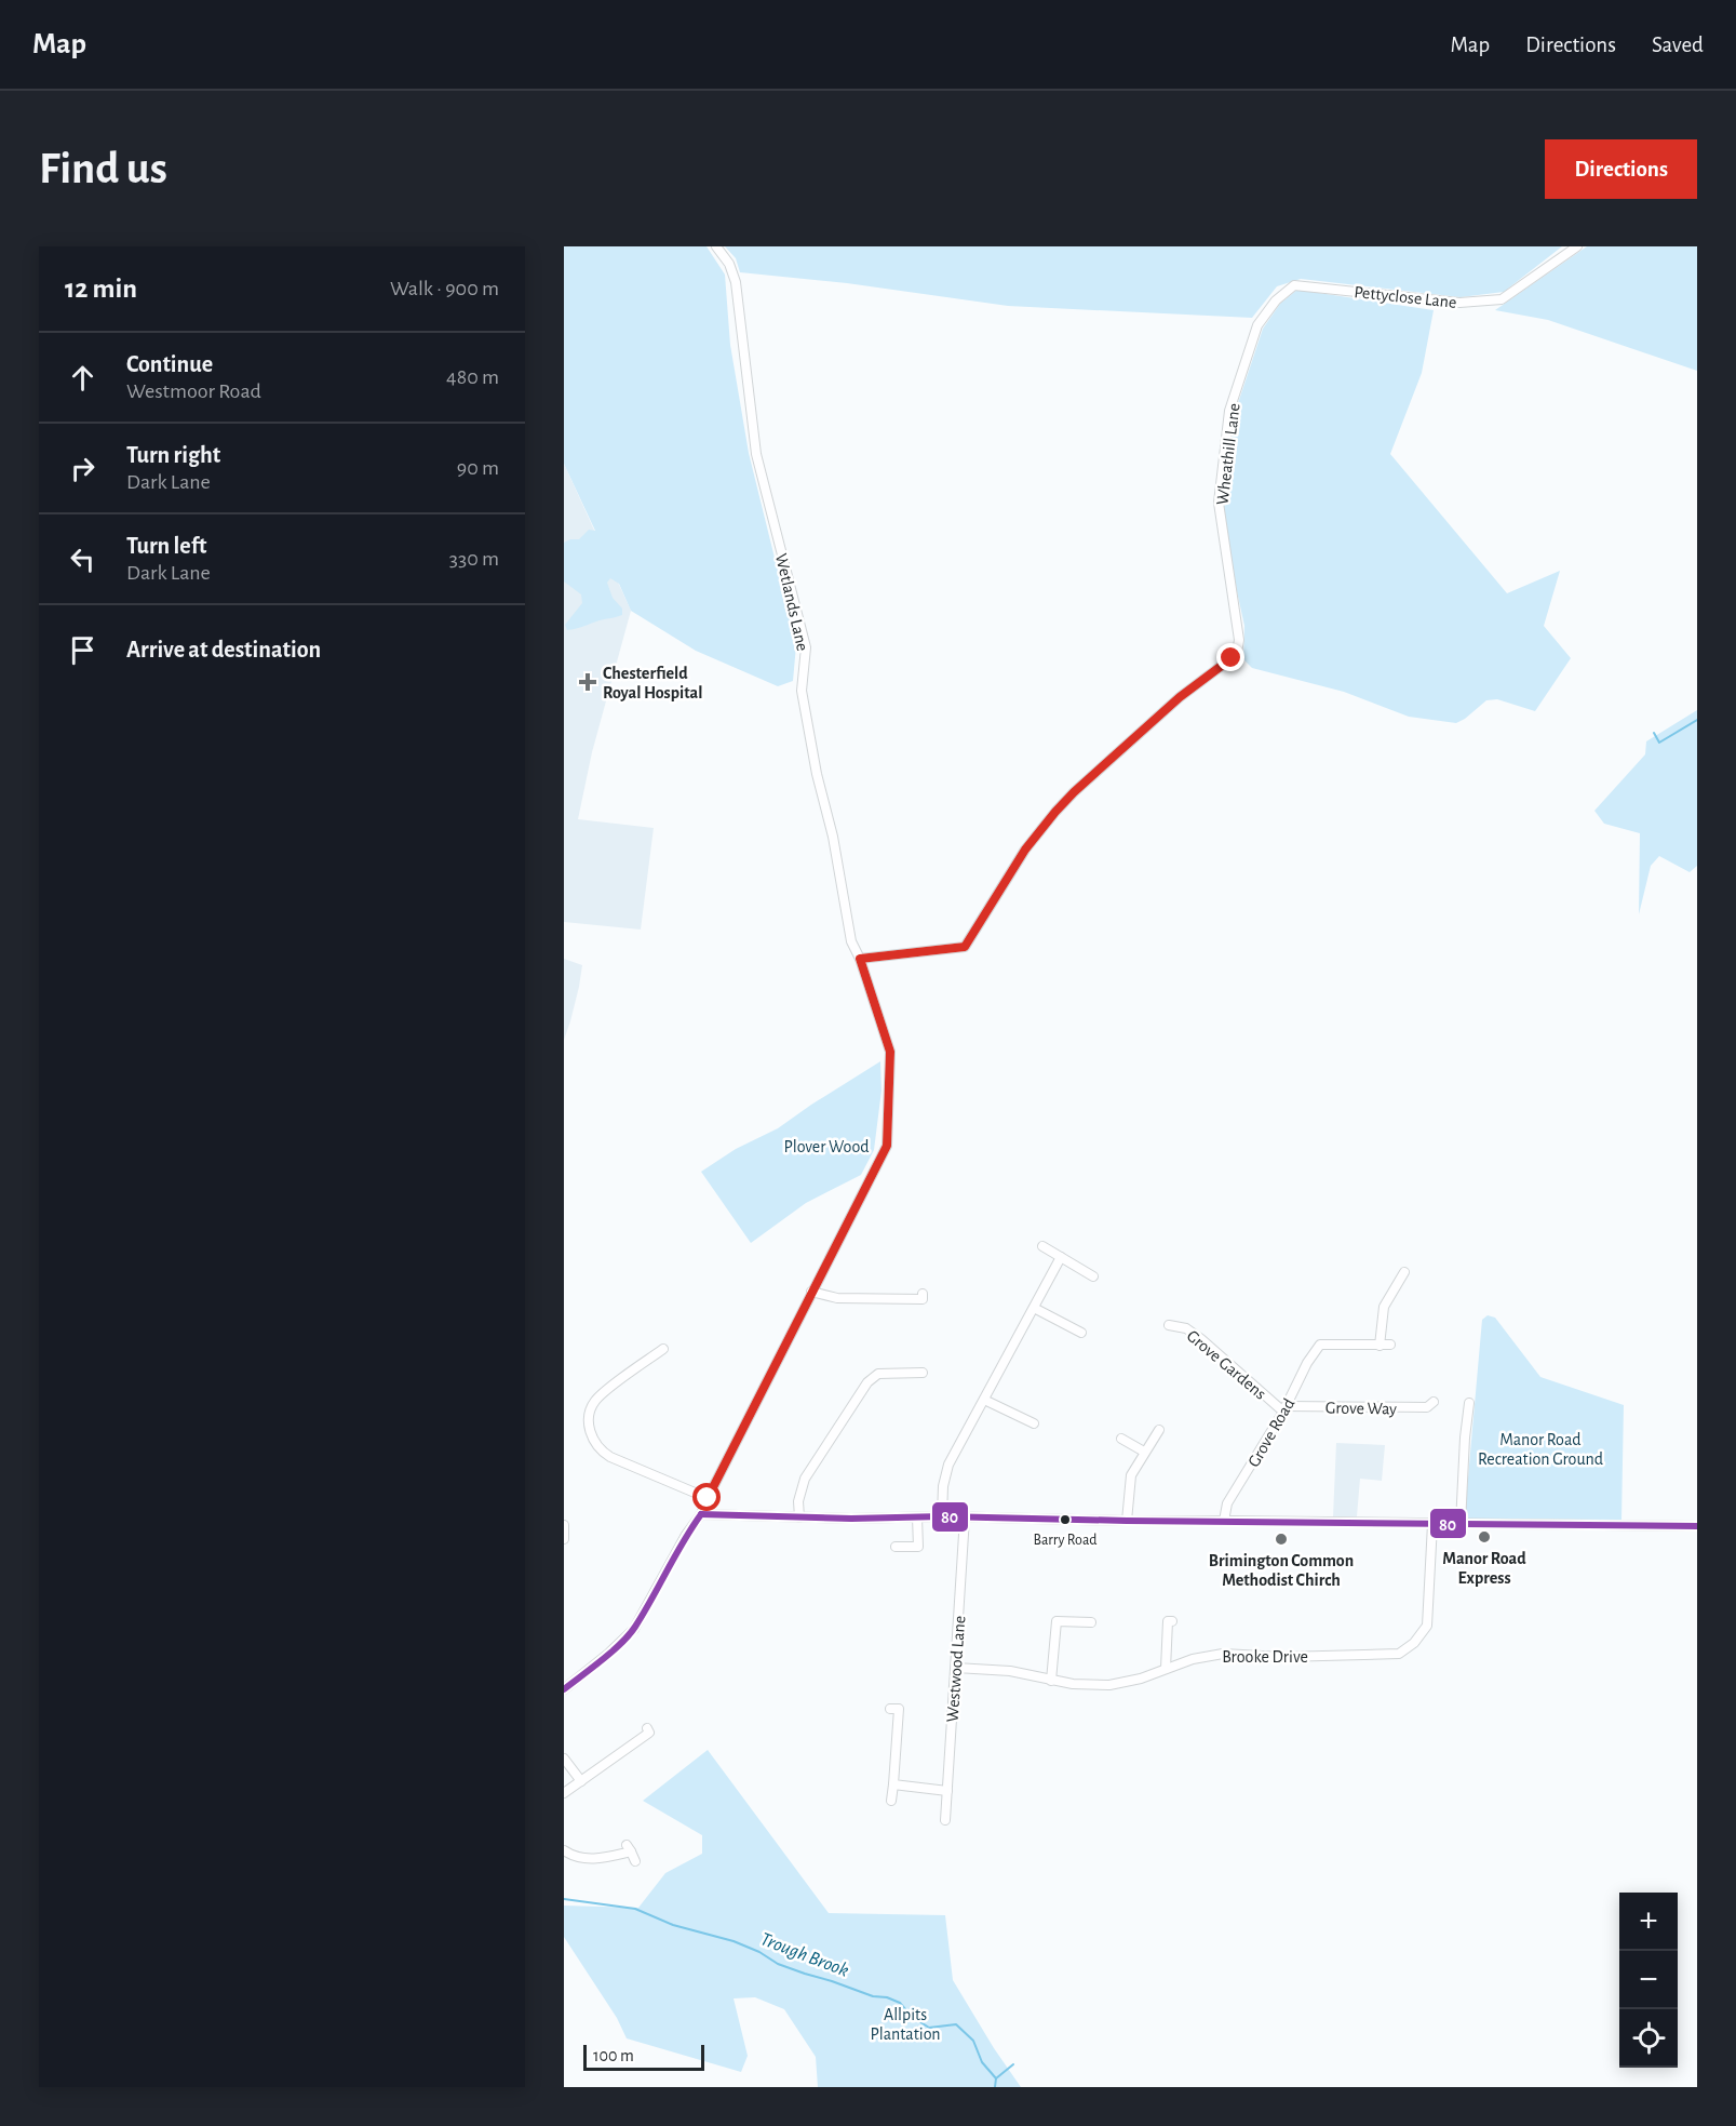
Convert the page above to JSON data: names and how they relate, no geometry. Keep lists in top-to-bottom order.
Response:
{
  "streets": {
    "street": [
      "Pettyclose Lane",
      "Wheathill Lane",
      "Wetlands Lane",
      "Grove Gardens",
      "Grove Way",
      "Grove Road",
      "Brooke Drive",
      "Westwood Lane"
    ]
  },
  "crossings": [
    ["Pettyclose Lane", "Wheathill Lane"],
    ["Wheathill Lane", "Wetlands Lane"],
    ["Grove Gardens", "Grove Way"],
    ["Grove Gardens", "Grove Road"],
    ["Grove Way", "Grove Road"],
    ["Brooke Drive", "Westwood Lane"]
  ],
  "water": ["Trough Brook"],
  "parks": ["Plover Wood", "Manor Road Recreation Ground", "Allpits Plantation"],
  "places": {
    "health": ["Chesterfield Royal Hospital"],
    "other": ["Barry Road", "Manor Road Express", "Brimington Common Methodist Chirch"]
  },
  "lines": ["transit line 80"],
  "scale_bar": "100 m",
  "page": {
    "header": "Map",
    "nav": ["Map", "Directions", "Saved"],
    "buttons": "Directions",
    "title": "Find us",
    "heading": ["12 min", "Walk · 900 m"],
    "list": [
      ["Continue", "Westmoor Road", "480 m"],
      ["Turn right", "Dark Lane", "90 m"],
      ["Turn left", "Dark Lane", "330 m"],
      "Arrive at destination"
    ],
    "map_buttons": ["+", "−"],
    "scale": "100 m"
  }
}
